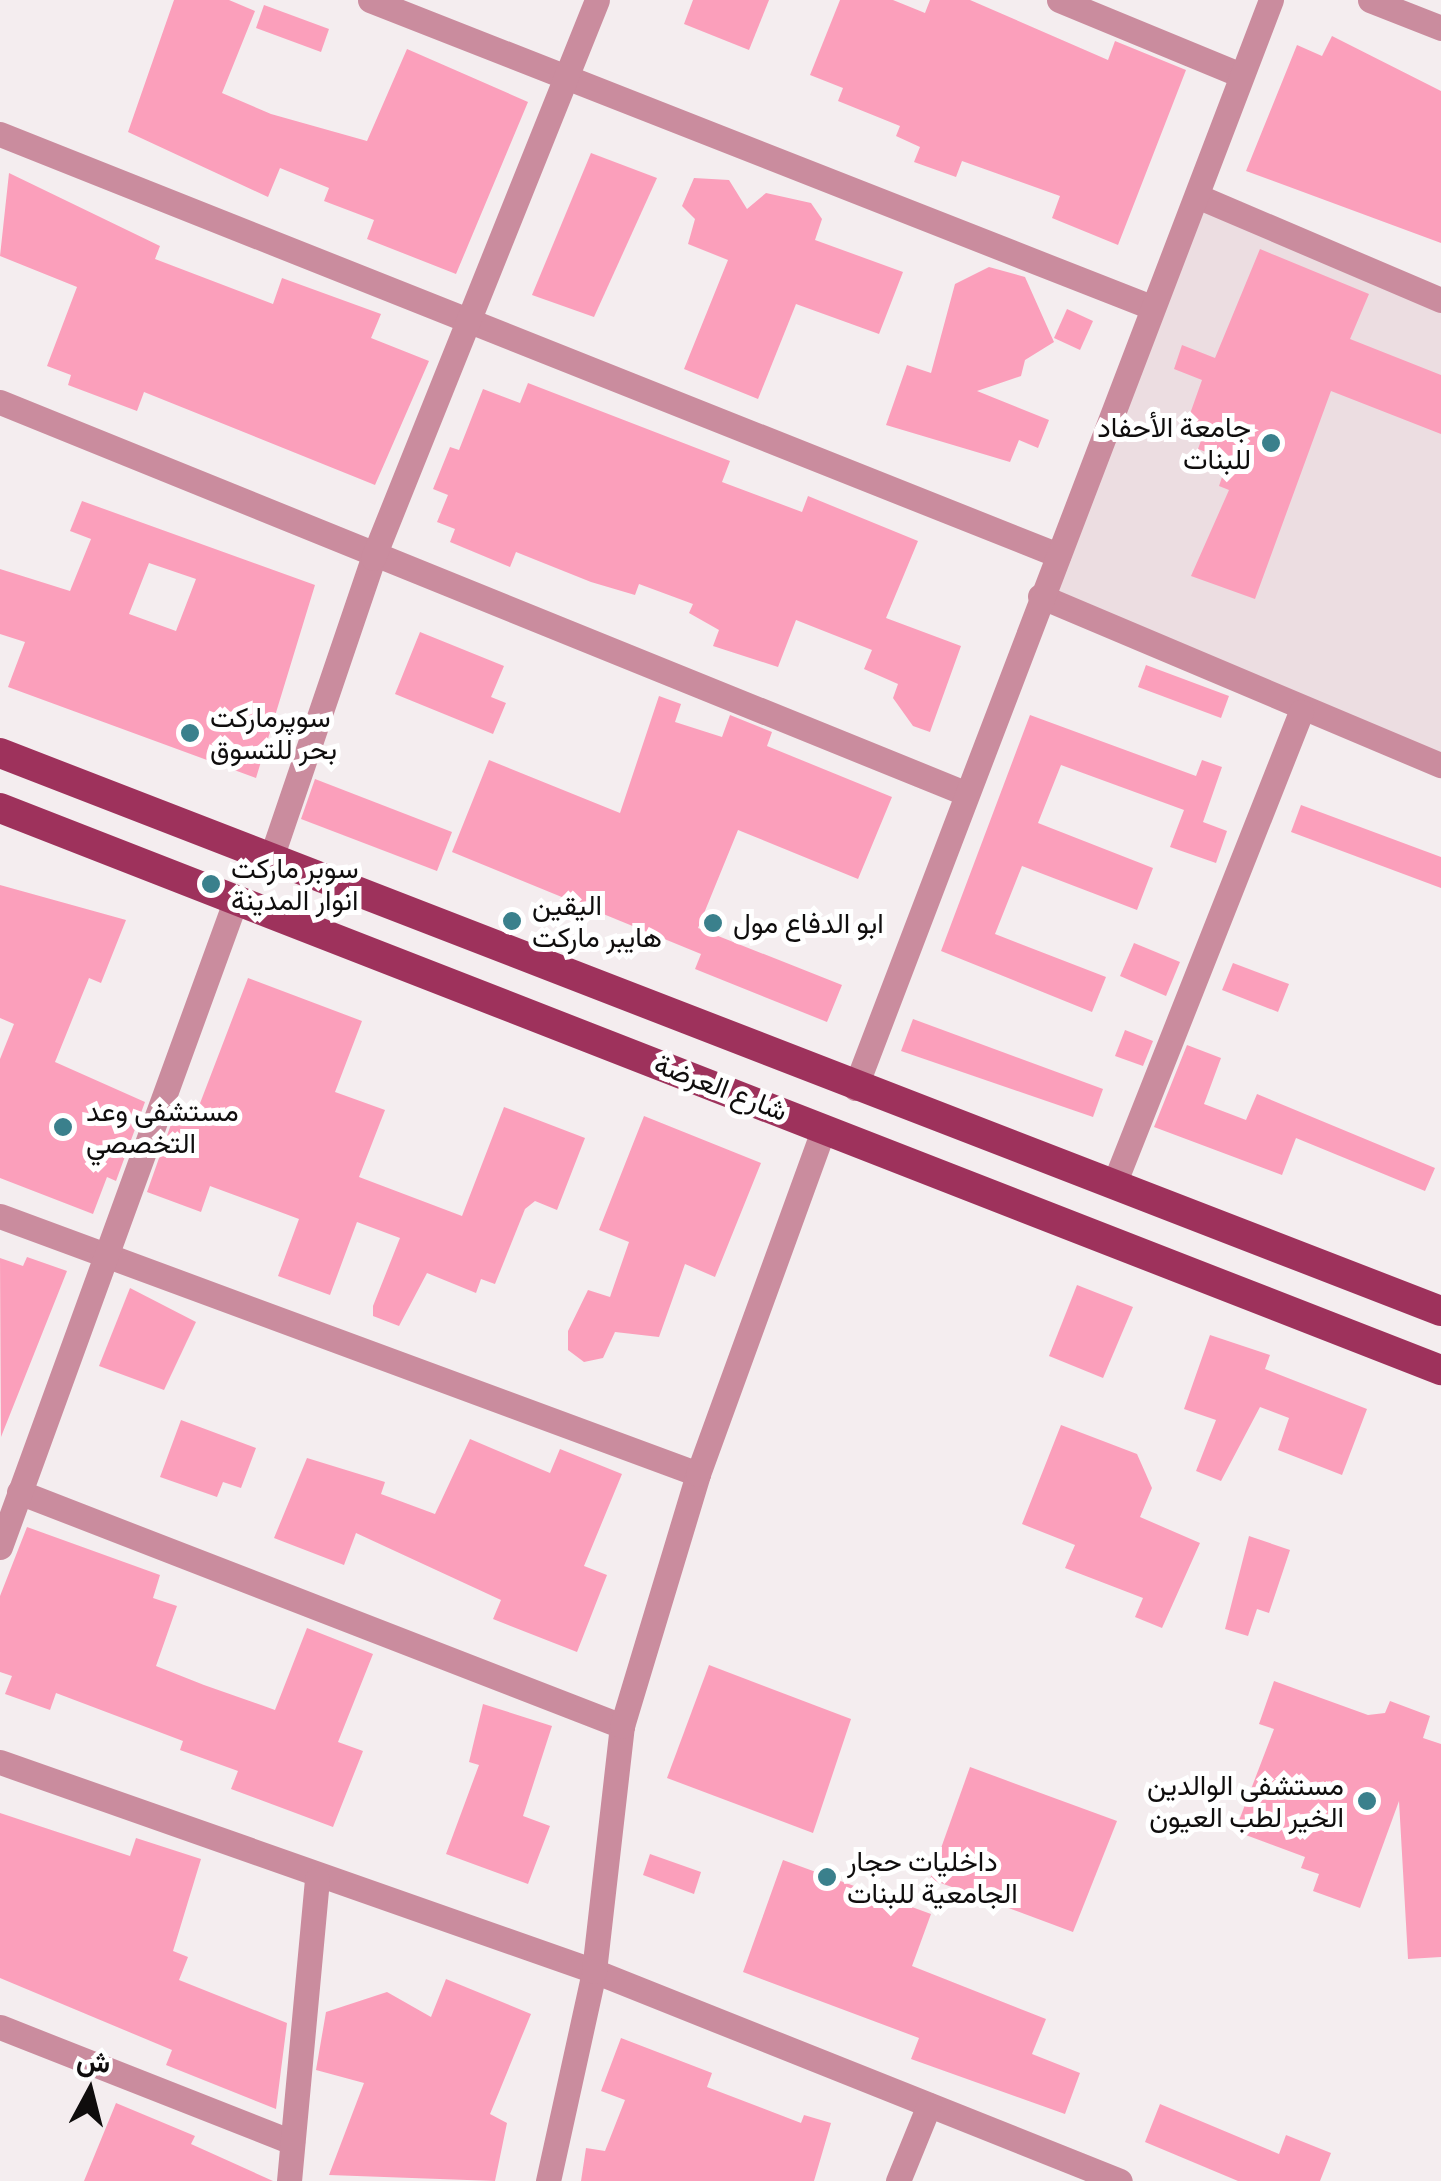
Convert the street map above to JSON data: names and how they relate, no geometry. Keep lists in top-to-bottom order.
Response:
{
  "streets": {
    "main road": ["شارع العرضة"]
  },
  "places": [
    "جامعة الأحفاد للبنات",
    "سوپرمارکت بحر للتسوق",
    "سوبر ماركت انوار المدينة",
    "اليقين هايبر ماركت",
    "ابو الدفاع مول",
    "مستشفى وعد التخصصي",
    "مستشفى الوالدين الخير لطب العيون",
    "داخليات حجار الجامعية للبنات"
  ],
  "north": "top"
}
